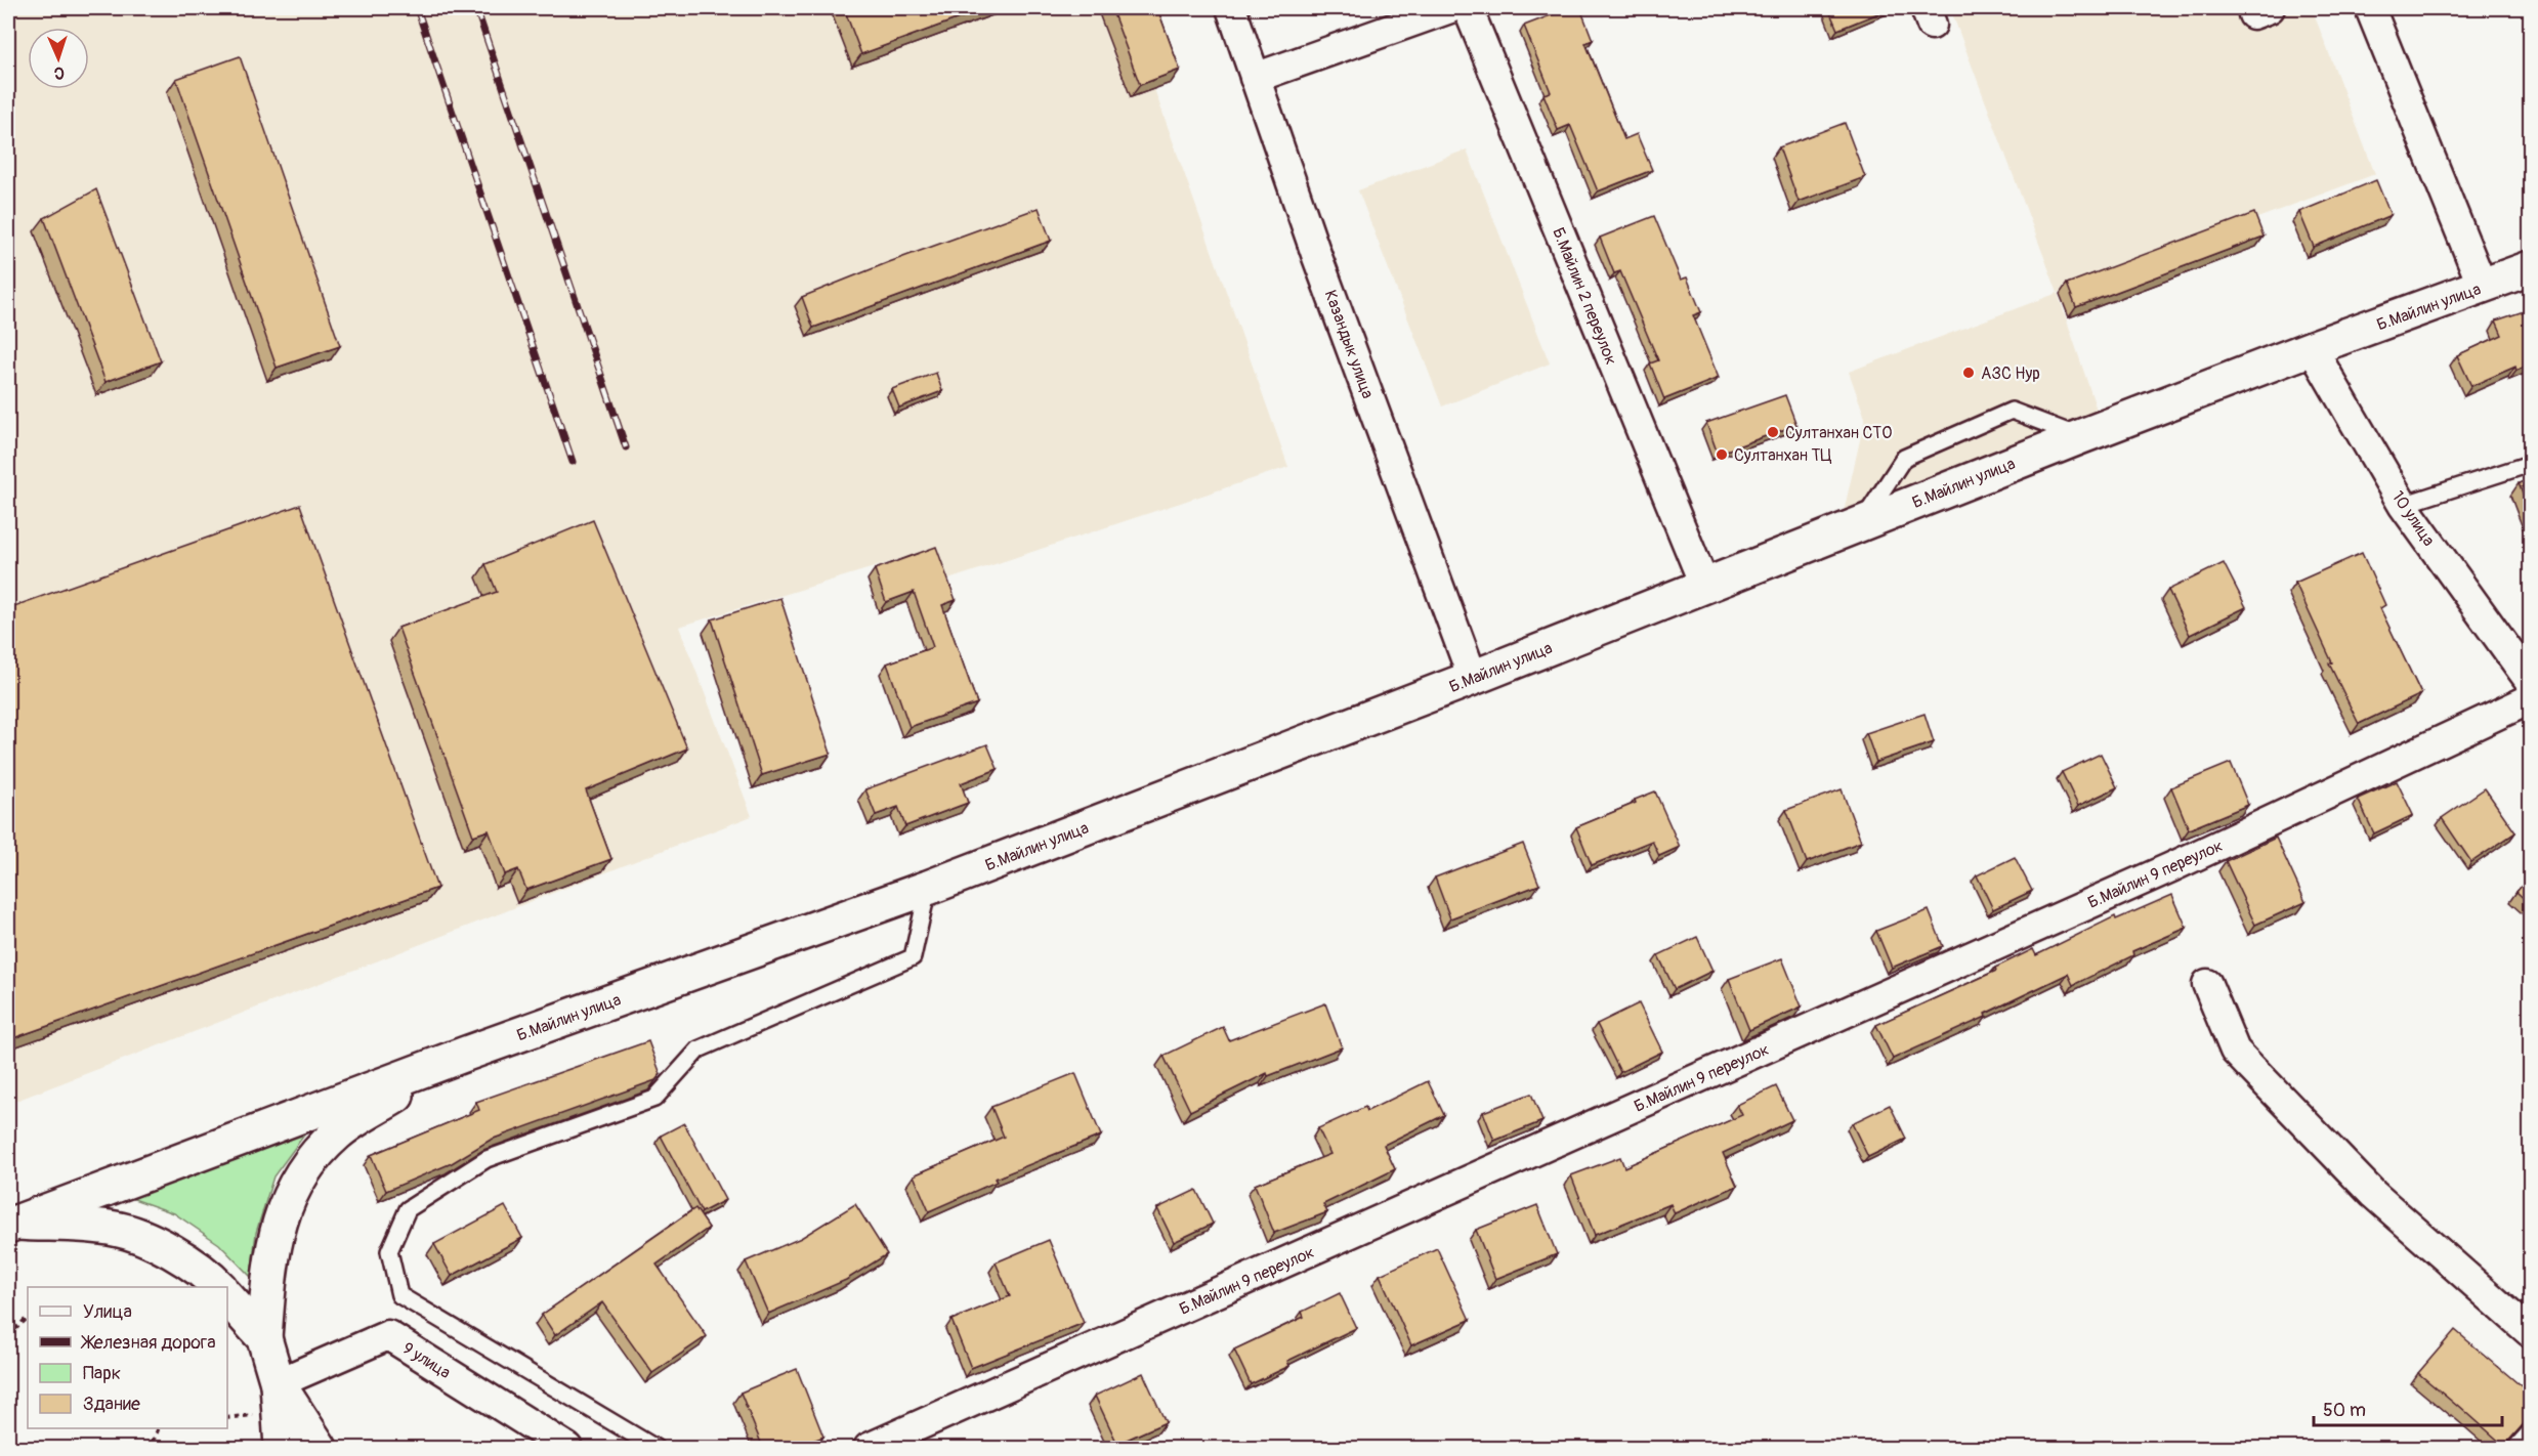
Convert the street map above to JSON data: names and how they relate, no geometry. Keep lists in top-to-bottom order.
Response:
{
  "streets": {
    "main road": ["Б.Майлин улица"],
    "street": [
      "Б.Майлин 2 переулок",
      "Казандык улица",
      "10 улица",
      "Б.Майлин 9 переулок",
      "9 улица"
    ]
  },
  "crossings": [
    ["Б.Майлин 2 переулок", "Б.Майлин улица"],
    ["Б.Майлин улица", "Казандык улица"],
    ["Б.Майлин улица", "10 улица"]
  ],
  "places": ["АЗС Нур", "Султанхан СТО", "Султанхан ТЦ"],
  "legend": [
    "Улица",
    "Железная дорога",
    "Парк",
    "Здание"
  ],
  "scale_bar": "50 m",
  "north": "bottom"
}
